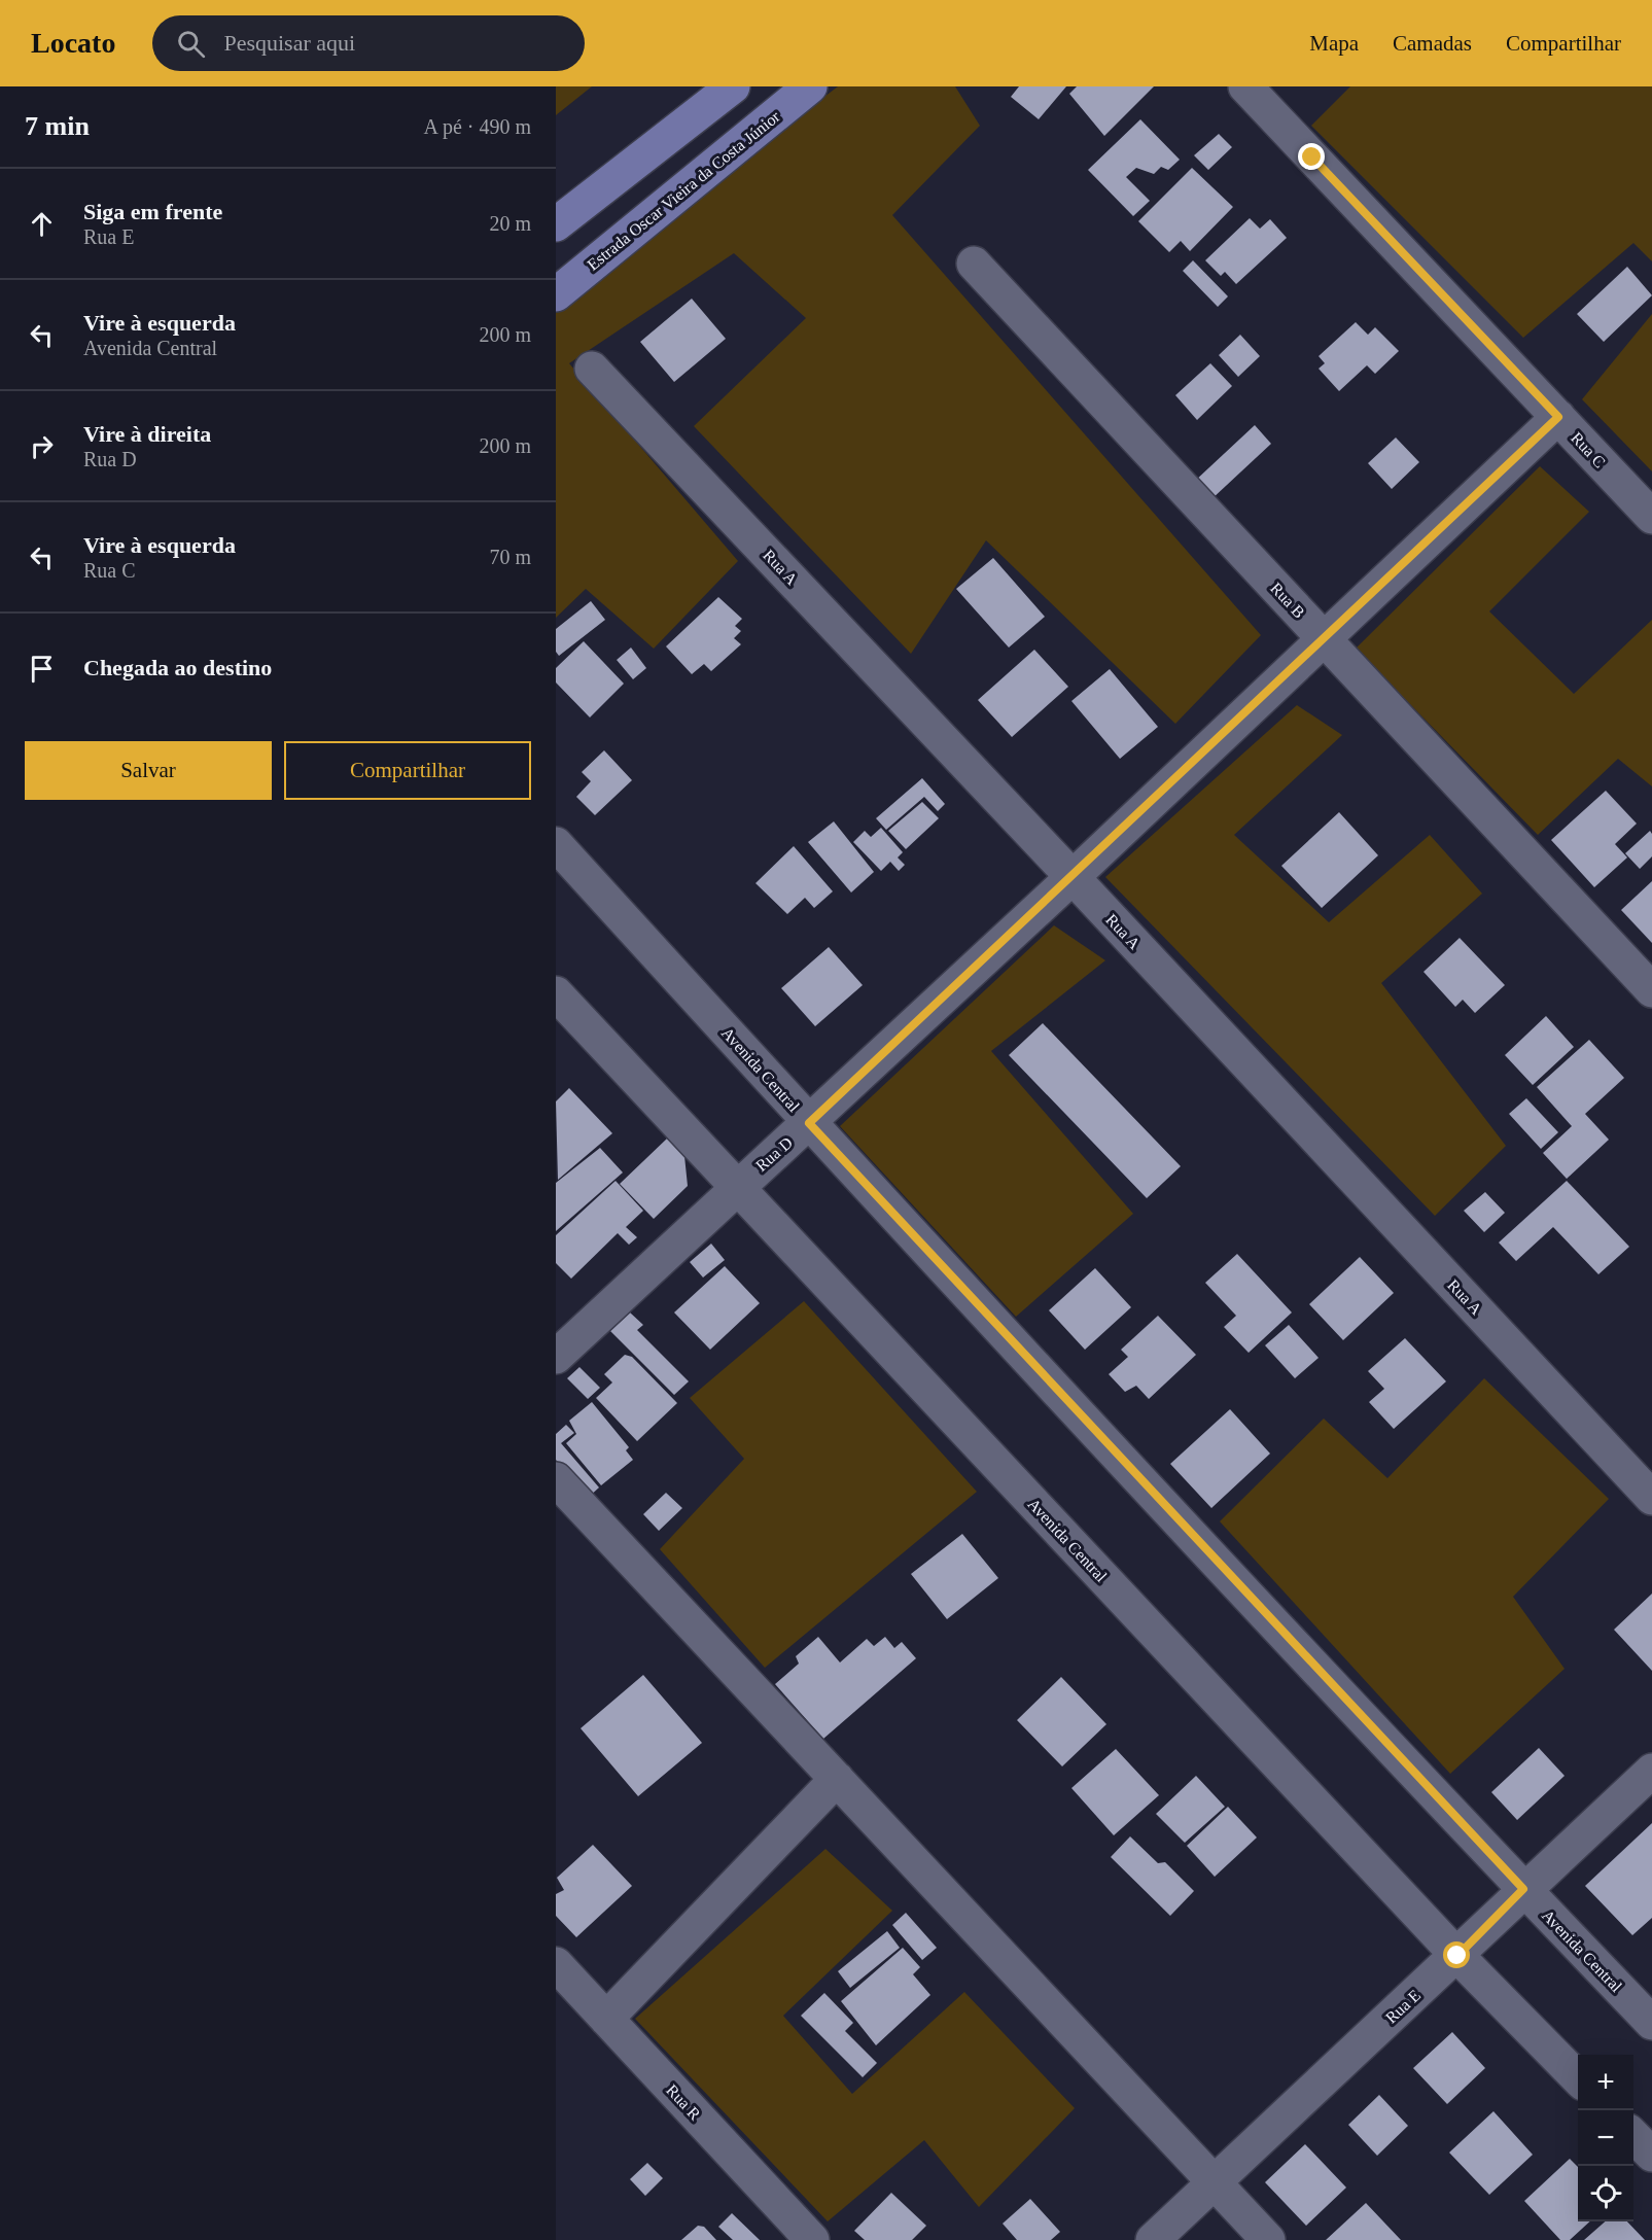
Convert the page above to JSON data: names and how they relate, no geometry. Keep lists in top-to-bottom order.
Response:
{
  "streets": {
    "main road": ["Estrada Oscar Vieira da Costa Júnior"],
    "street": [
      "Rua C",
      "Rua A",
      "Rua B",
      "Avenida Central",
      "Rua D",
      "Rua E",
      "Rua R"
    ]
  },
  "crossings": [
    ["Rua C", "Rua D"],
    ["Rua A", "Rua D"],
    ["Rua B", "Rua D"],
    ["Avenida Central", "Rua D"],
    ["Avenida Central", "Rua E"]
  ],
  "page": {
    "header": "Locato",
    "search": "Pesquisar aqui",
    "nav": ["Mapa", "Camadas", "Compartilhar"],
    "heading": ["7 min", "A pé · 490 m"],
    "list": [
      ["Siga em frente", "Rua E", "20 m"],
      ["Vire à esquerda", "Avenida Central", "200 m"],
      ["Vire à direita", "Rua D", "200 m"],
      ["Vire à esquerda", "Rua C", "70 m"],
      "Chegada ao destino"
    ],
    "buttons": ["Salvar", "Compartilhar"],
    "map_buttons": ["+", "−"]
  }
}
